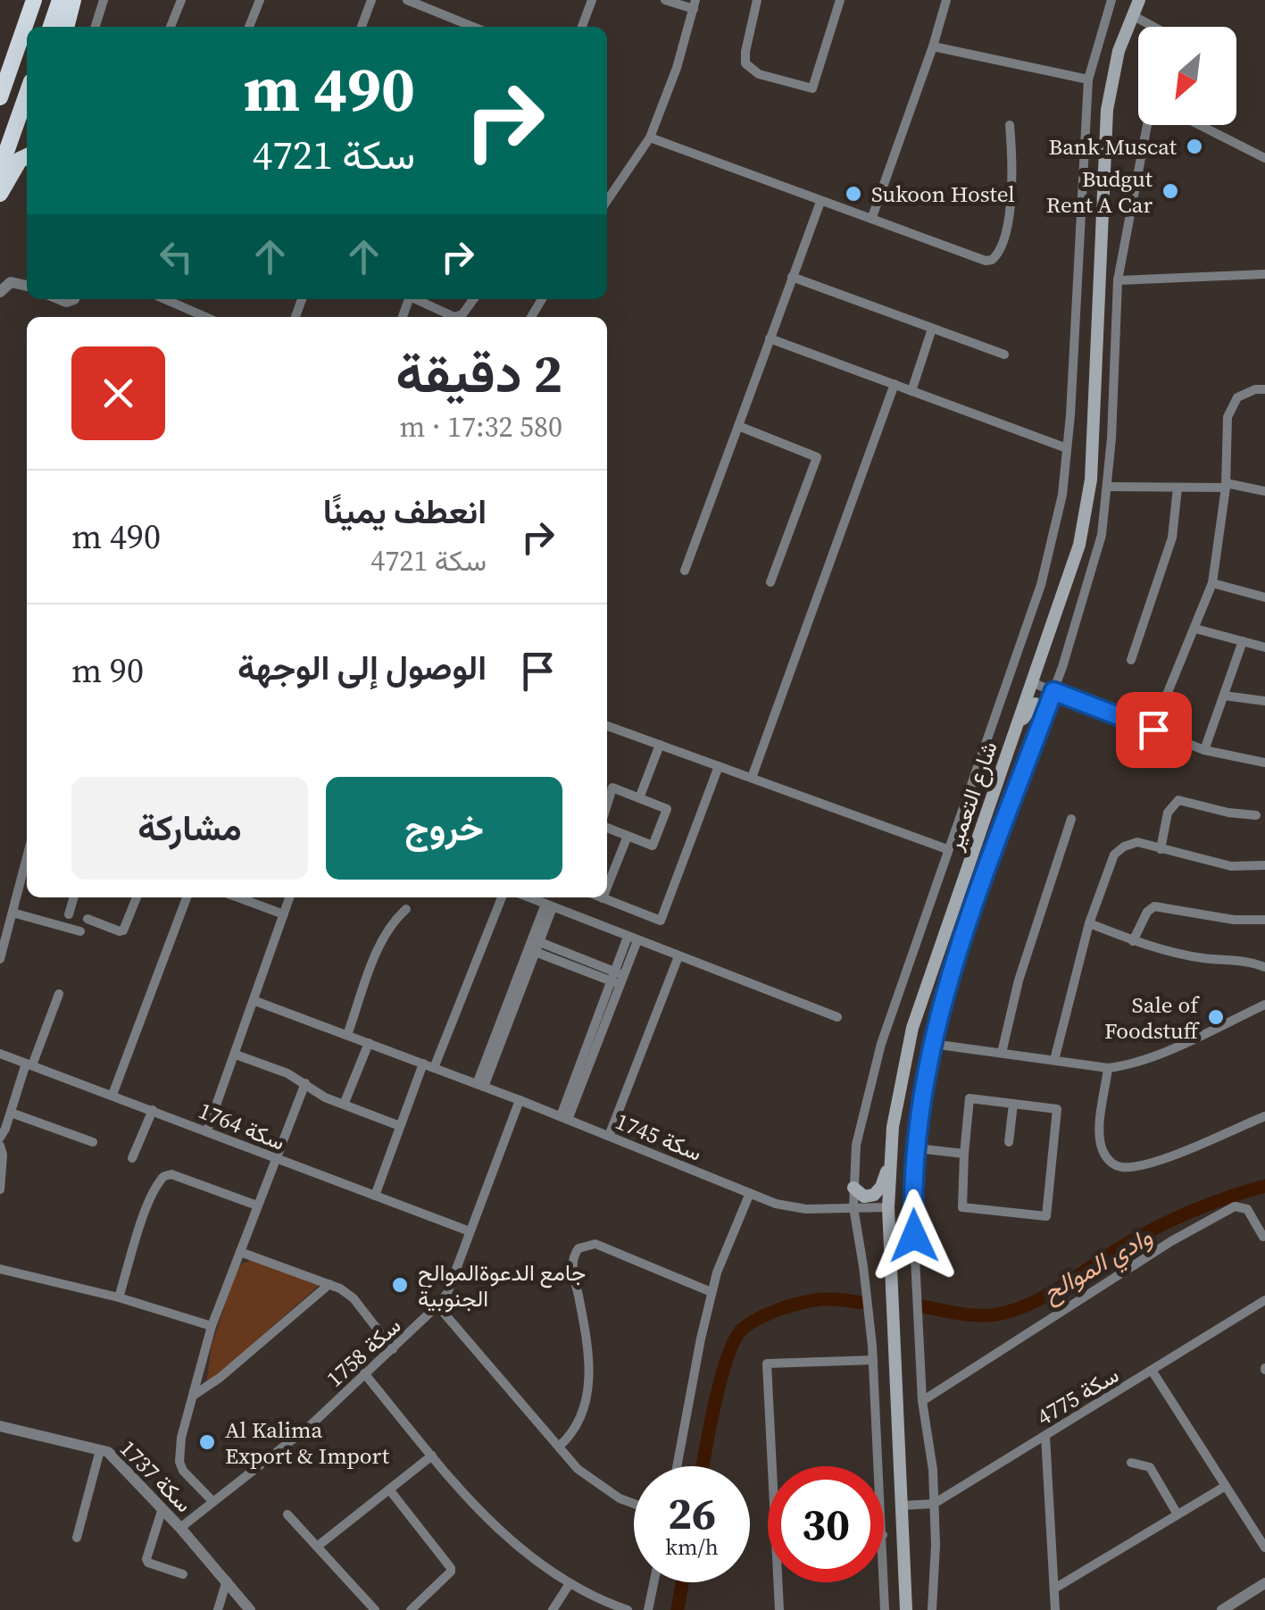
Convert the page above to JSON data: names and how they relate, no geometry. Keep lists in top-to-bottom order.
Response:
{
  "streets": {
    "main road": ["شارع التعمير"],
    "street": [
      "سكة 1764",
      "سكة 1745",
      "سكة 1758",
      "سكة 4775",
      "سكة 1737"
    ]
  },
  "crossings": [
    ["شارع التعمير", "سكة 1745"],
    ["شارع التعمير", "سكة 4775"],
    ["سكة 1764", "سكة 1758"],
    ["سكة 1745", "سكة 1758"],
    ["سكة 1758", "سكة 1737"]
  ],
  "water": ["وادي الموالح"],
  "places": [
    "Bank Muscat",
    "Budgut Rent A Car",
    "Sukoon Hostel",
    "Sale of Foodstuff",
    "جامع الدعوةالموالح الجنوبية",
    "Al Kalima Export & Import"
  ],
  "north": "bottom left",
  "page": {
    "turn": ["490 m", "سكة 4721"],
    "heading": ["2 دقيقة", "580 m · 17:32"],
    "list": [
      {
        "name": "انعطف يمينًا",
        "note": "سكة 4721",
        "value": "490 m"
      },
      {
        "name": "الوصول إلى الوجهة",
        "value": "90 m"
      }
    ],
    "buttons": ["خروج", "مشاركة"],
    "speed": "26 km/h",
    "limit": "30"
  }
}
